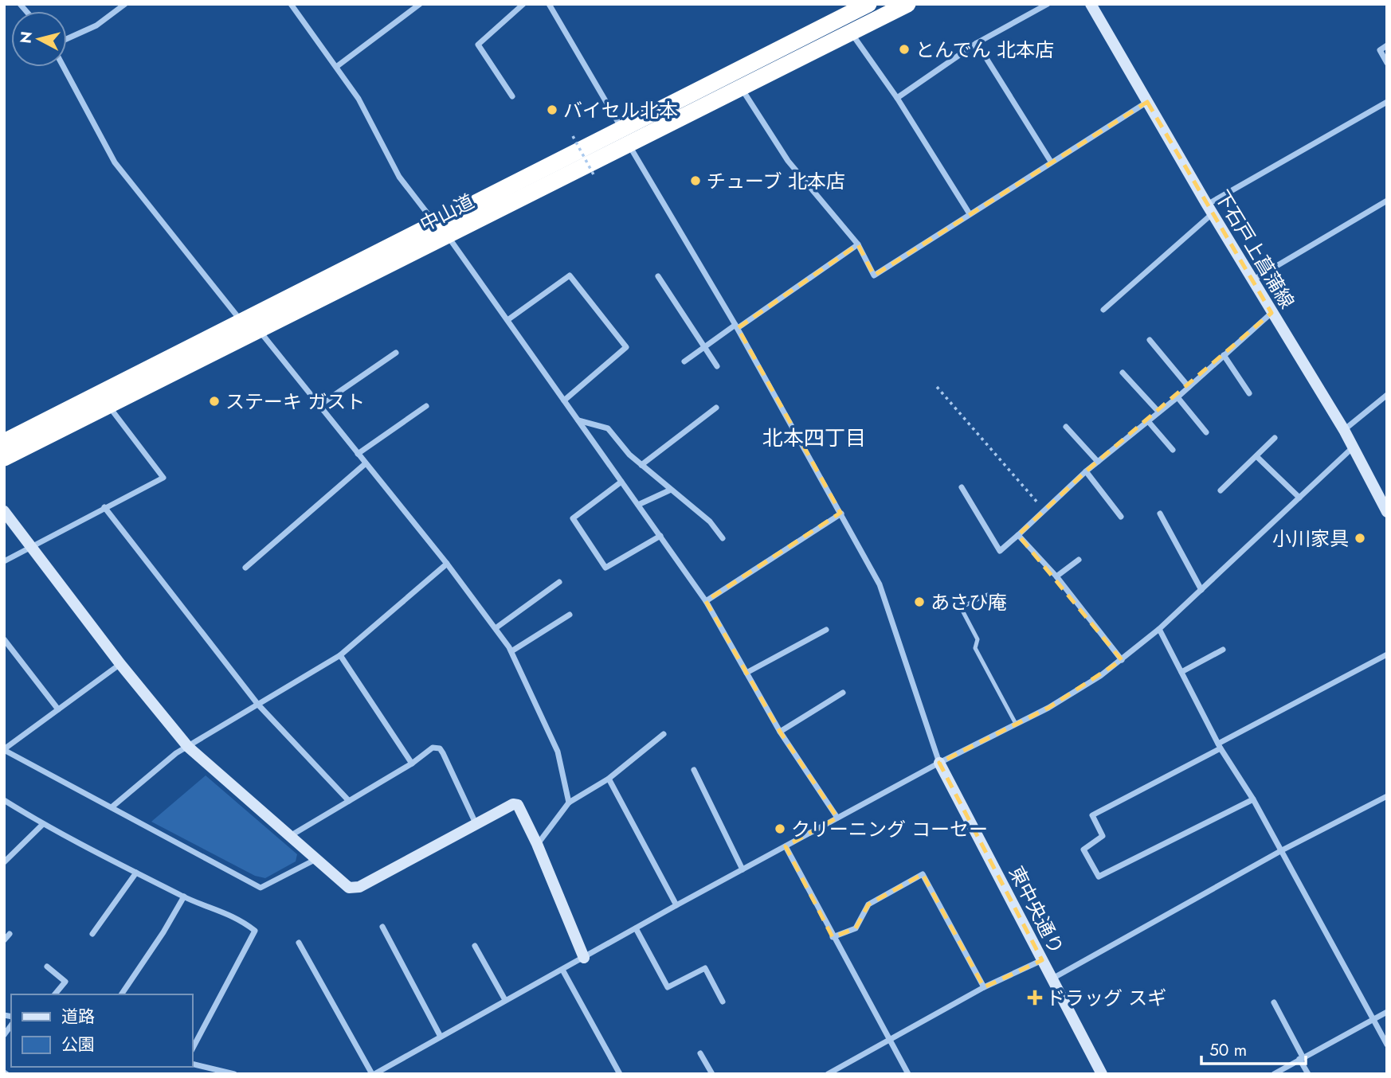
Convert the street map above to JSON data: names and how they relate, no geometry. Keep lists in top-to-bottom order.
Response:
{
  "streets": {
    "highway": ["中山道"],
    "street": ["下石戸上菖蒲線", "東中央通り"]
  },
  "districts": ["北本四丁目"],
  "places": {
    "other": [
      "とんでん 北本店",
      "バイセル北本",
      "チューブ 北本店",
      "ステーキ ガスト",
      "小川家具",
      "あさひ庵",
      "クリーニング コーセー"
    ],
    "health": ["ドラッグ スギ"]
  },
  "legend": ["道路", "公園"],
  "scale_bar": "50 m",
  "north": "left"
}
